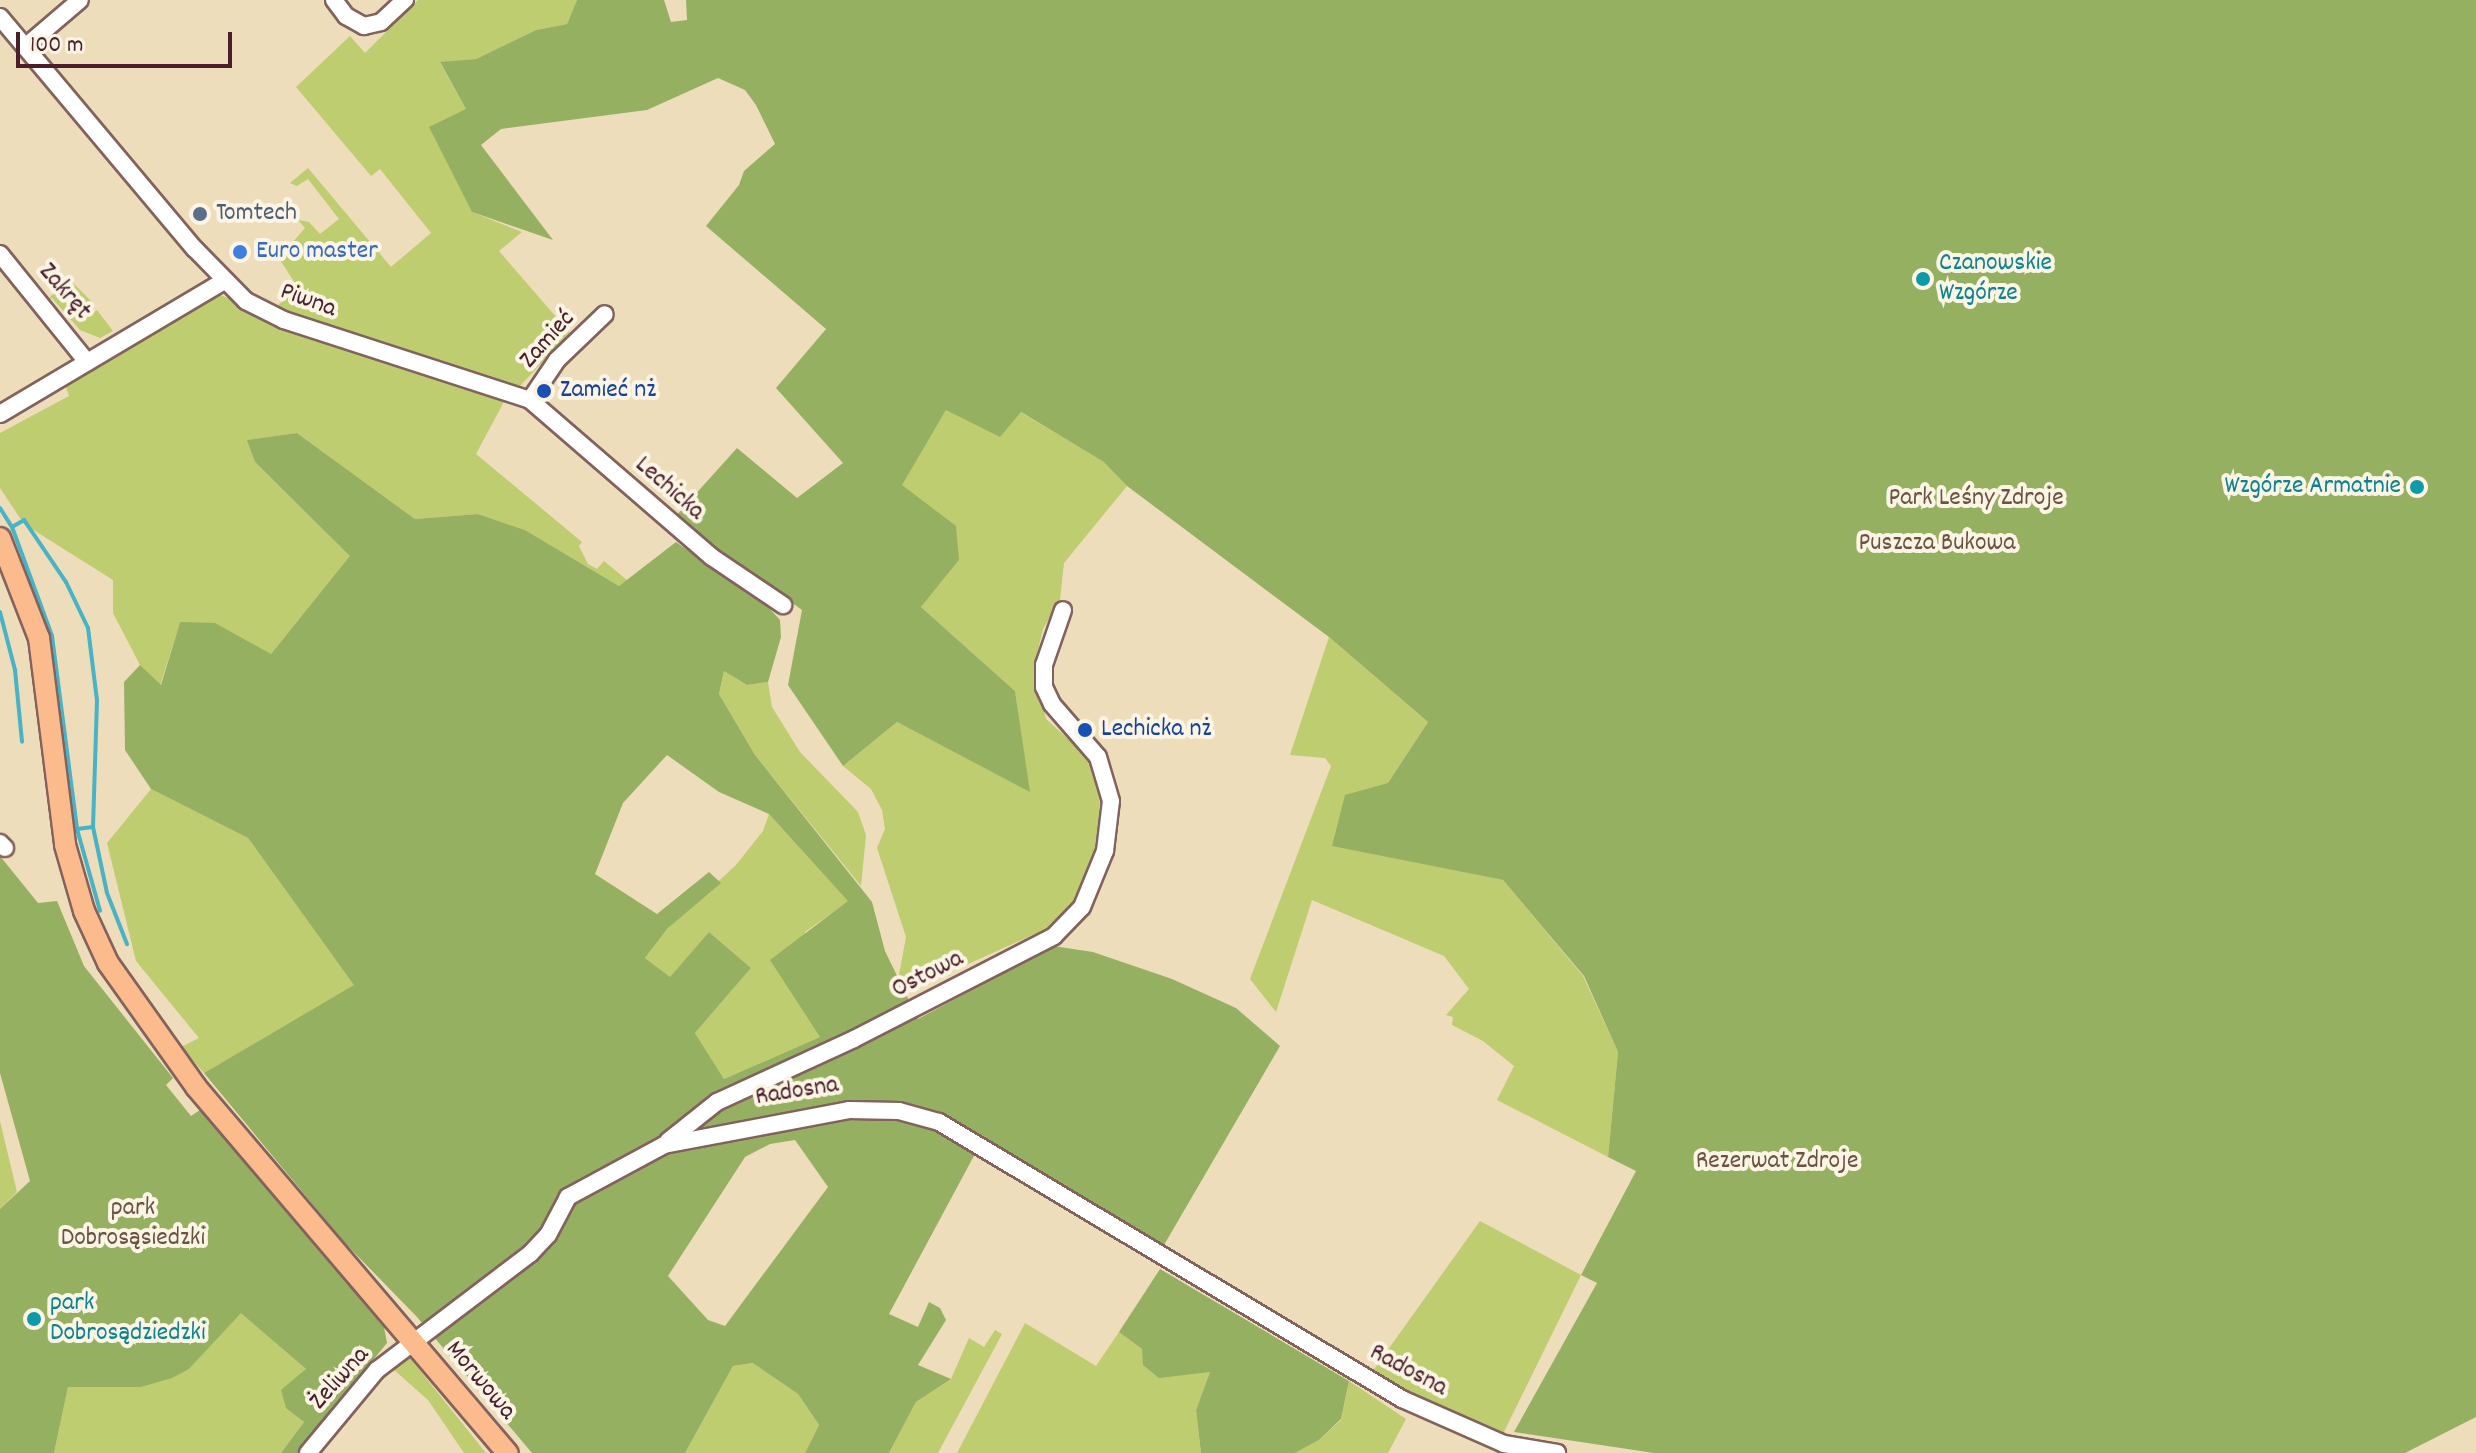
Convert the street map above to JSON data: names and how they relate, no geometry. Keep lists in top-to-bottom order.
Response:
{
  "streets": {
    "main road": ["Morwowa"],
    "street": [
      "Zakręt",
      "Piwna",
      "Zamieć",
      "Lechicka",
      "Ostowa",
      "Radosna",
      "Żeliwna"
    ]
  },
  "crossings": [
    ["Piwna", "Zamieć"],
    ["Piwna", "Lechicka"],
    ["Zamieć", "Lechicka"],
    ["Ostowa", "Radosna"],
    ["Radosna", "Żeliwna"],
    ["Radosna", "Morwowa"],
    ["Żeliwna", "Morwowa"]
  ],
  "parks": [
    "Park Leśny Zdroje",
    "Puszcza Bukowa",
    "Rezerwat Zdroje",
    "park Dobrosąsiedzki"
  ],
  "places": [
    "Tomtech",
    "Euro master",
    "Czanowskie Wzgórze",
    "Zamieć nż",
    "Wzgórze Armatnie",
    "Lechicka nż",
    "park Dobrosądziedzki"
  ],
  "scale_bar": "100 m"
}
